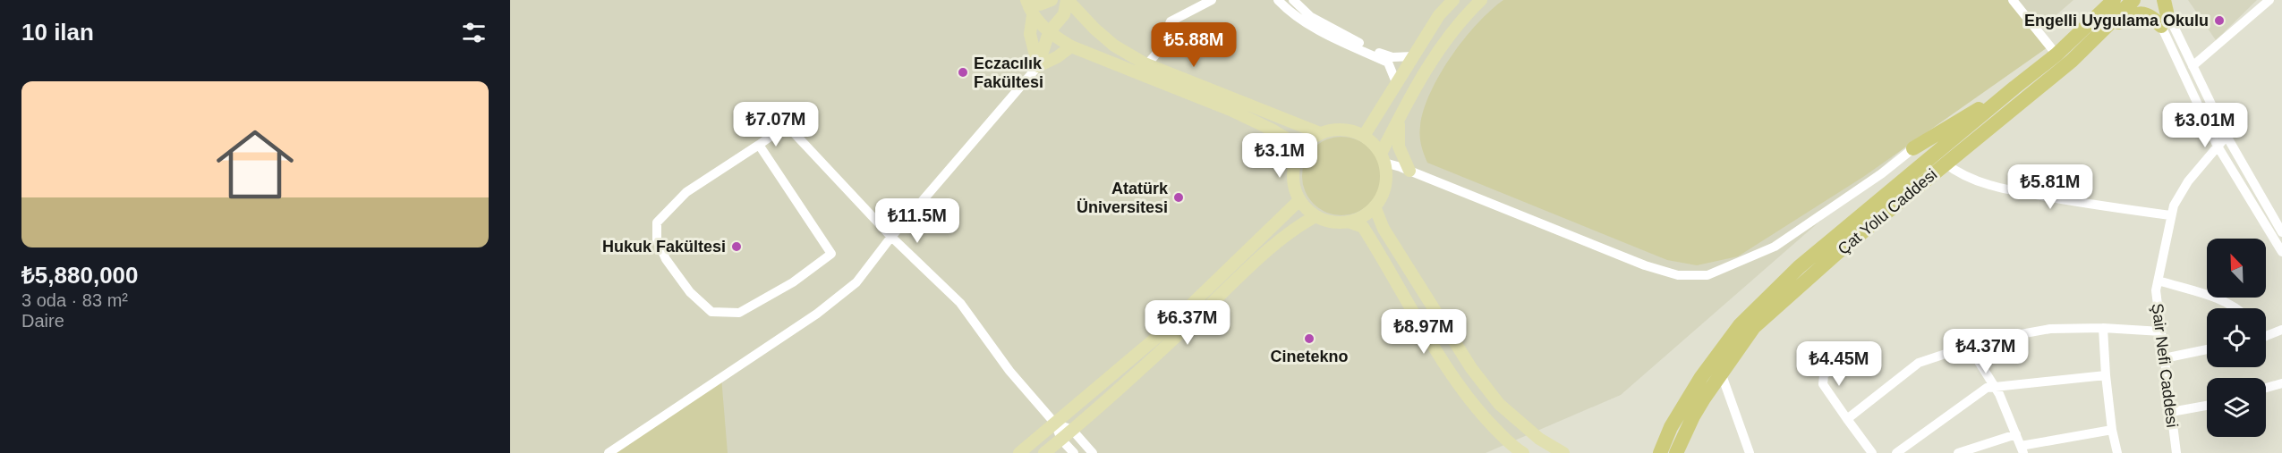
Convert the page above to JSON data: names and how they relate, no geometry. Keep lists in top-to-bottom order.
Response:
{
  "streets": {
    "highway": ["Çat Yolu Caddesi"],
    "street": ["Şair Nefi Caddesi"]
  },
  "places": [
    "Engelli Uygulama Okulu",
    "Eczacılık Fakültesi",
    "Atatürk Üniversitesi",
    "Hukuk Fakültesi",
    "Cinetekno"
  ],
  "north": "top left",
  "page": {
    "heading": "10 ilan",
    "price": [
      "₺5.88M",
      "₺7.07M",
      "₺3.01M",
      "₺3.1M",
      "₺5.81M",
      "₺11.5M",
      "₺6.37M",
      "₺8.97M",
      "₺4.37M",
      "₺4.45M"
    ],
    "list": [
      {
        "name": "₺5,880,000",
        "note": "3 oda · 83 m² · Daire"
      }
    ]
  }
}
